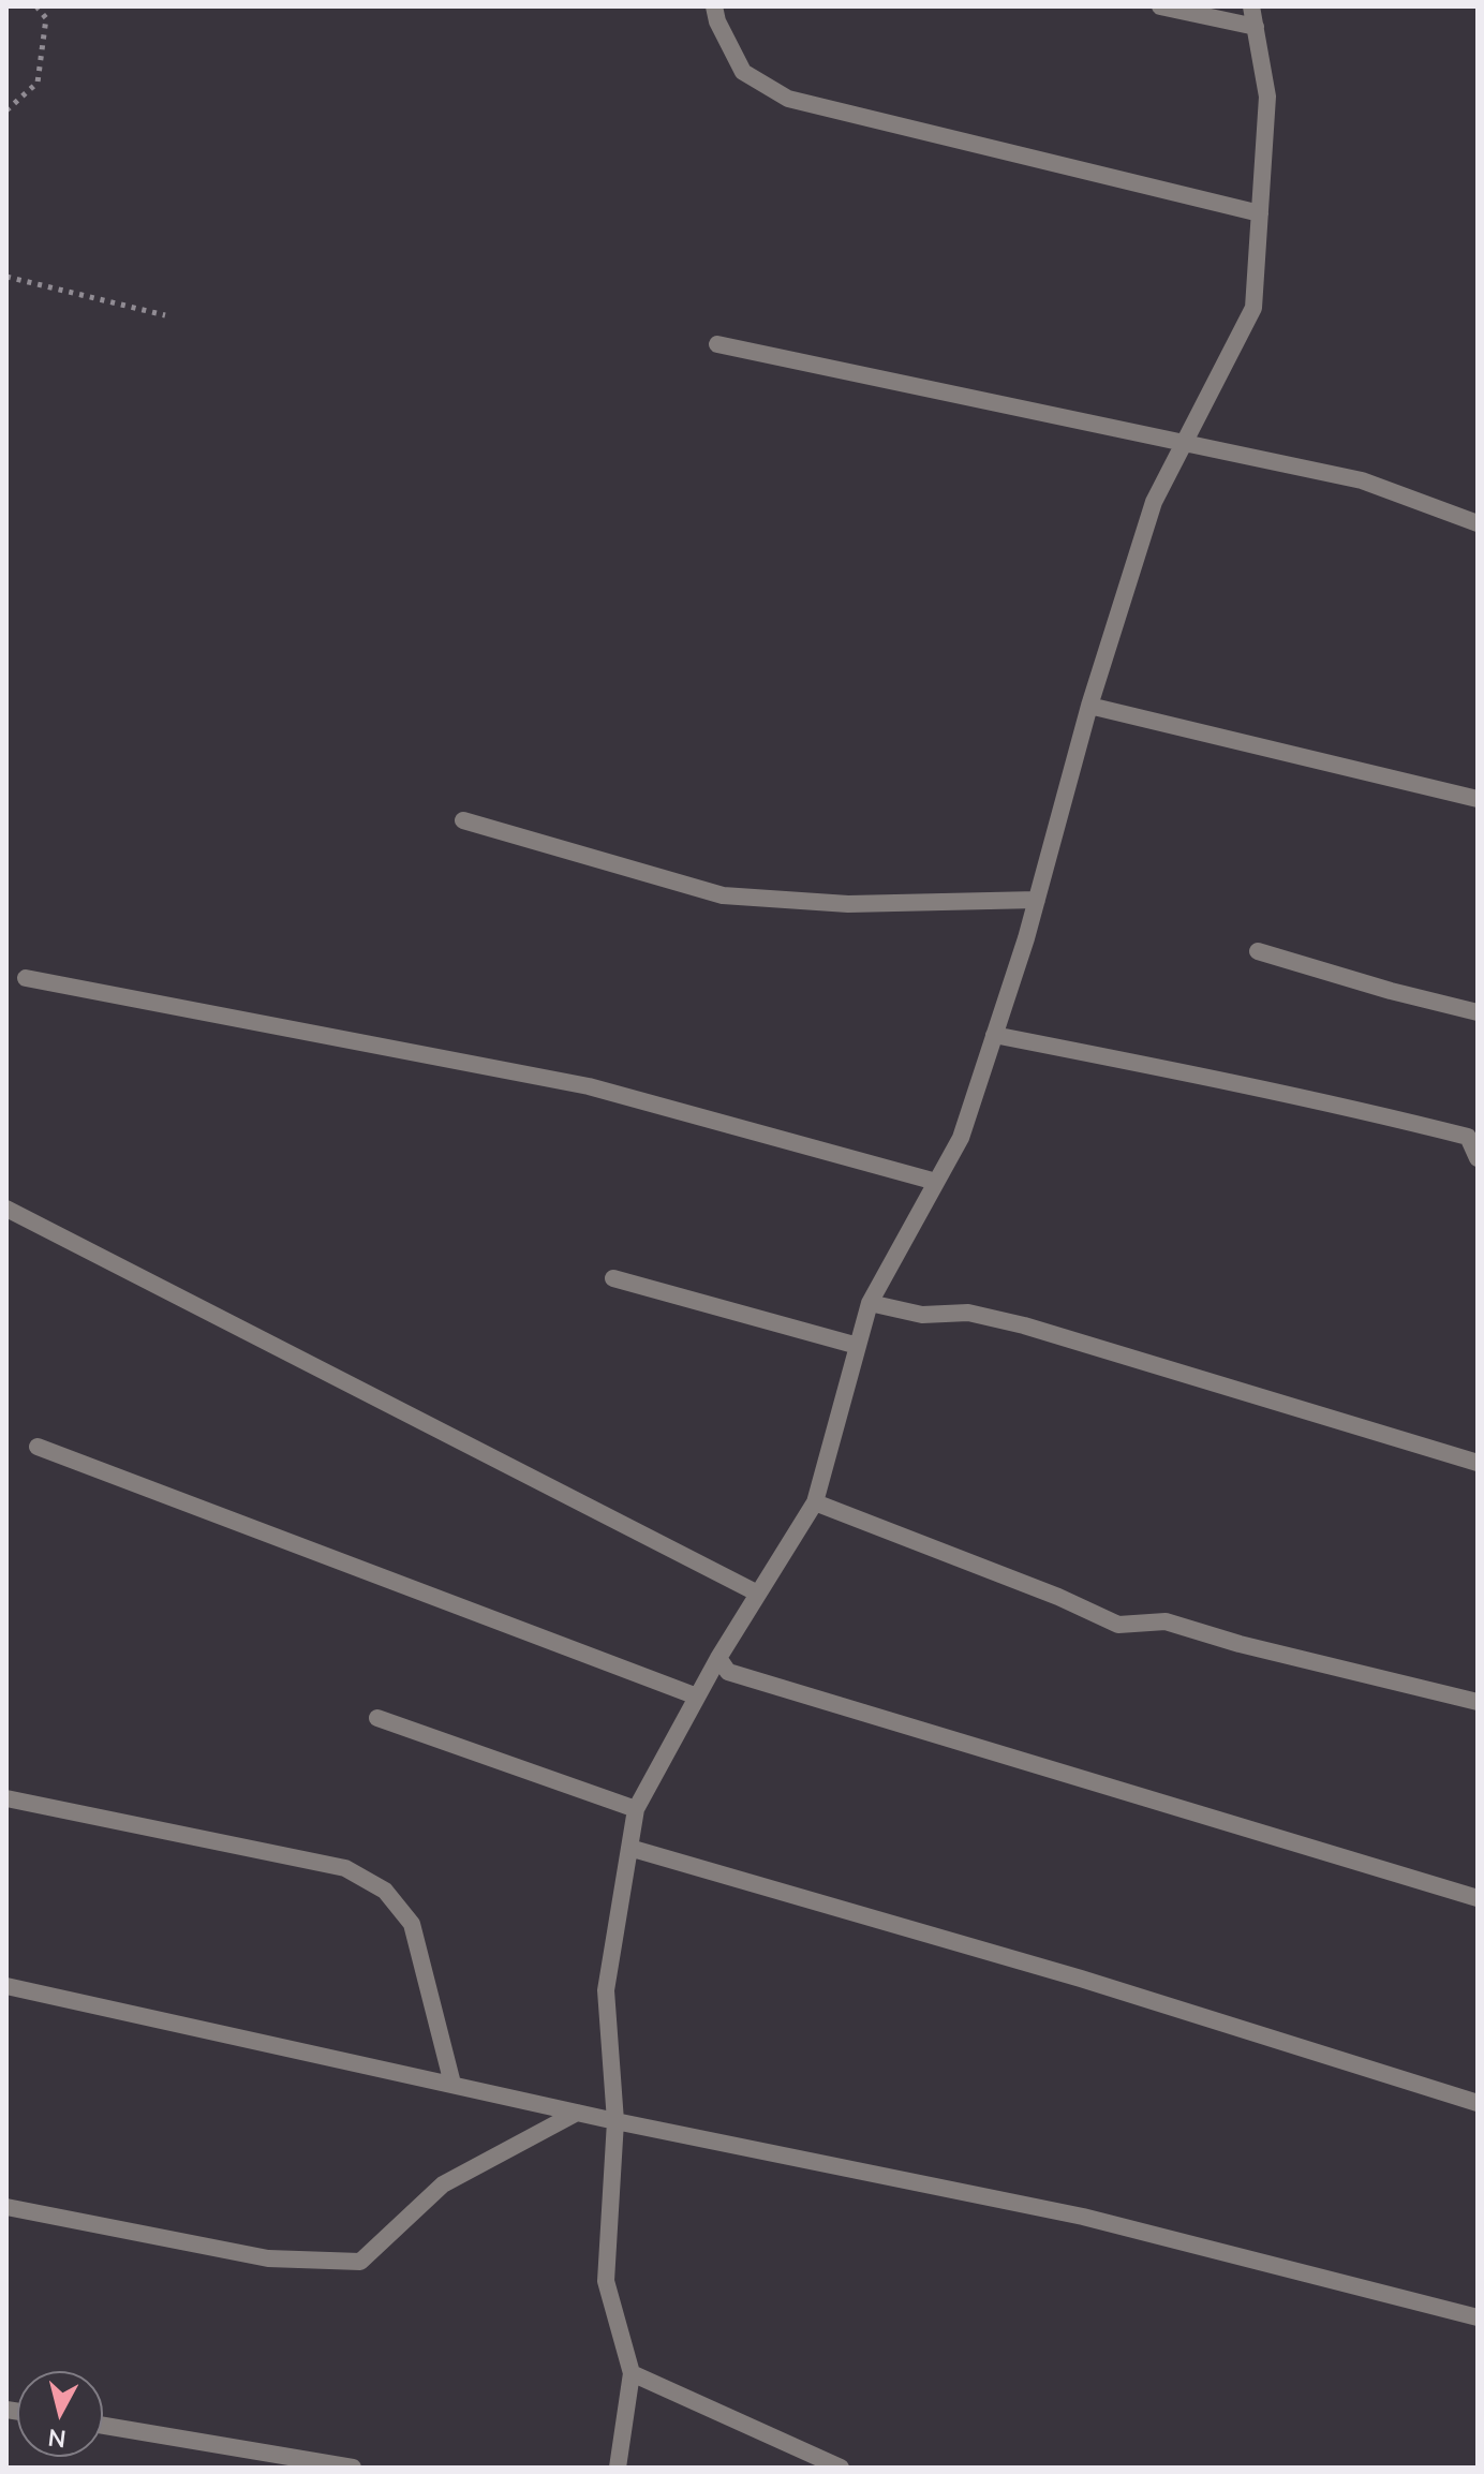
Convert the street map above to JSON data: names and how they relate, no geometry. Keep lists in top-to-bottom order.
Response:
{
  "north": "bottom"
}
